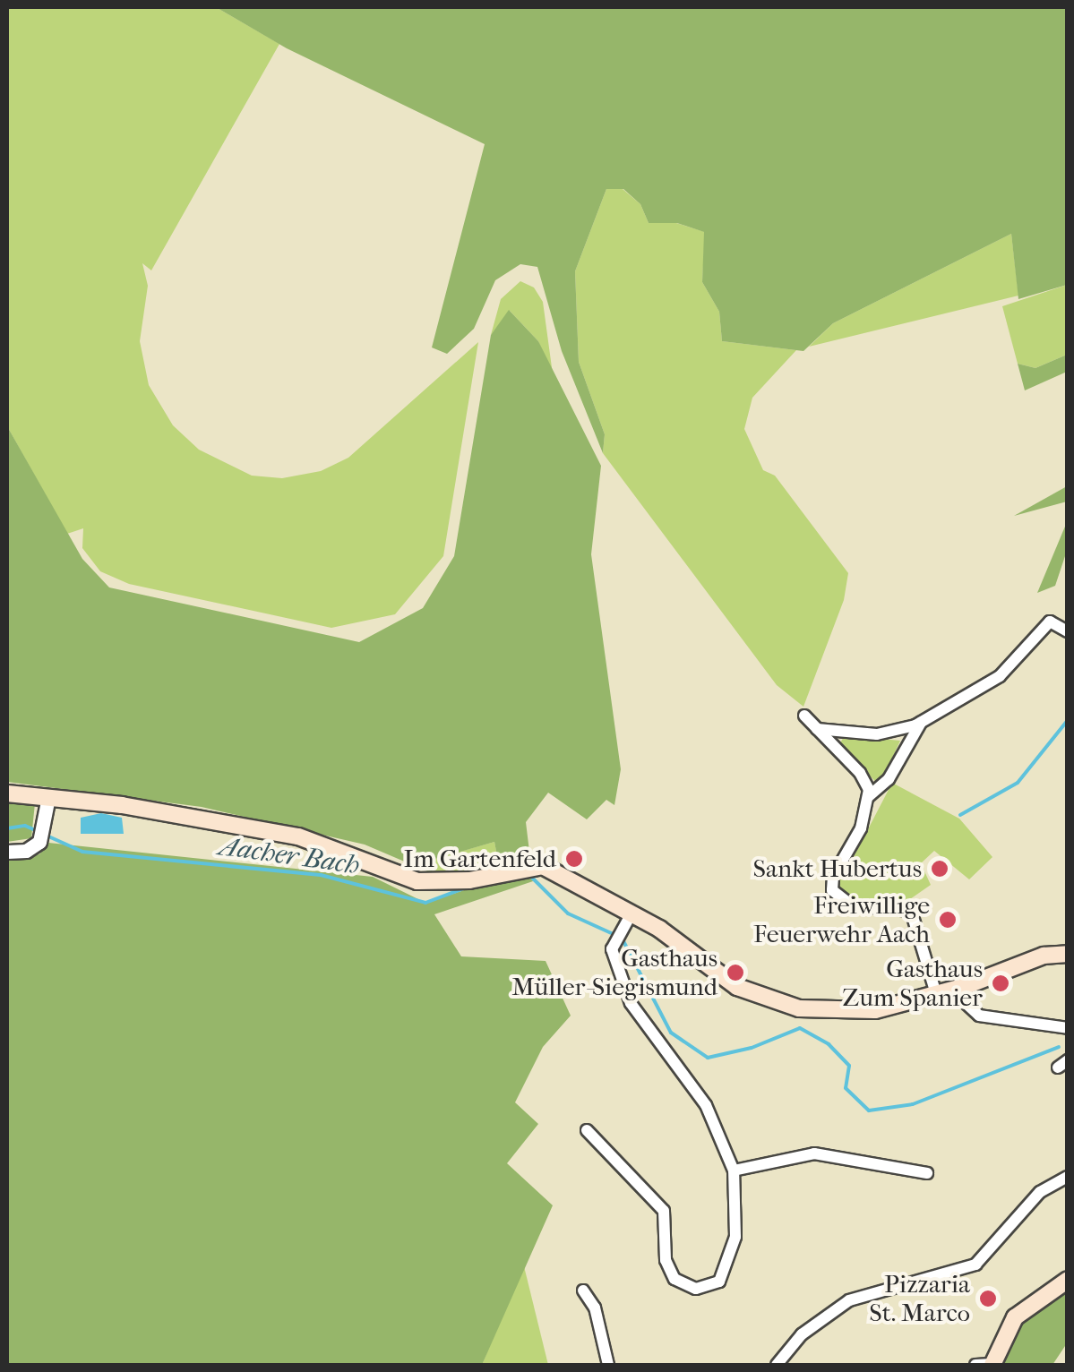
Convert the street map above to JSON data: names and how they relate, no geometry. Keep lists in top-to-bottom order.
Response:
{
  "water": ["Aacher Bach"],
  "places": [
    "Im Gartenfeld",
    "Sankt Hubertus",
    "Freiwillige Feuerwehr Aach",
    "Gasthaus Müller-Siegismund",
    "Gasthaus Zum Spanier",
    "Pizzaria St. Marco"
  ]
}
